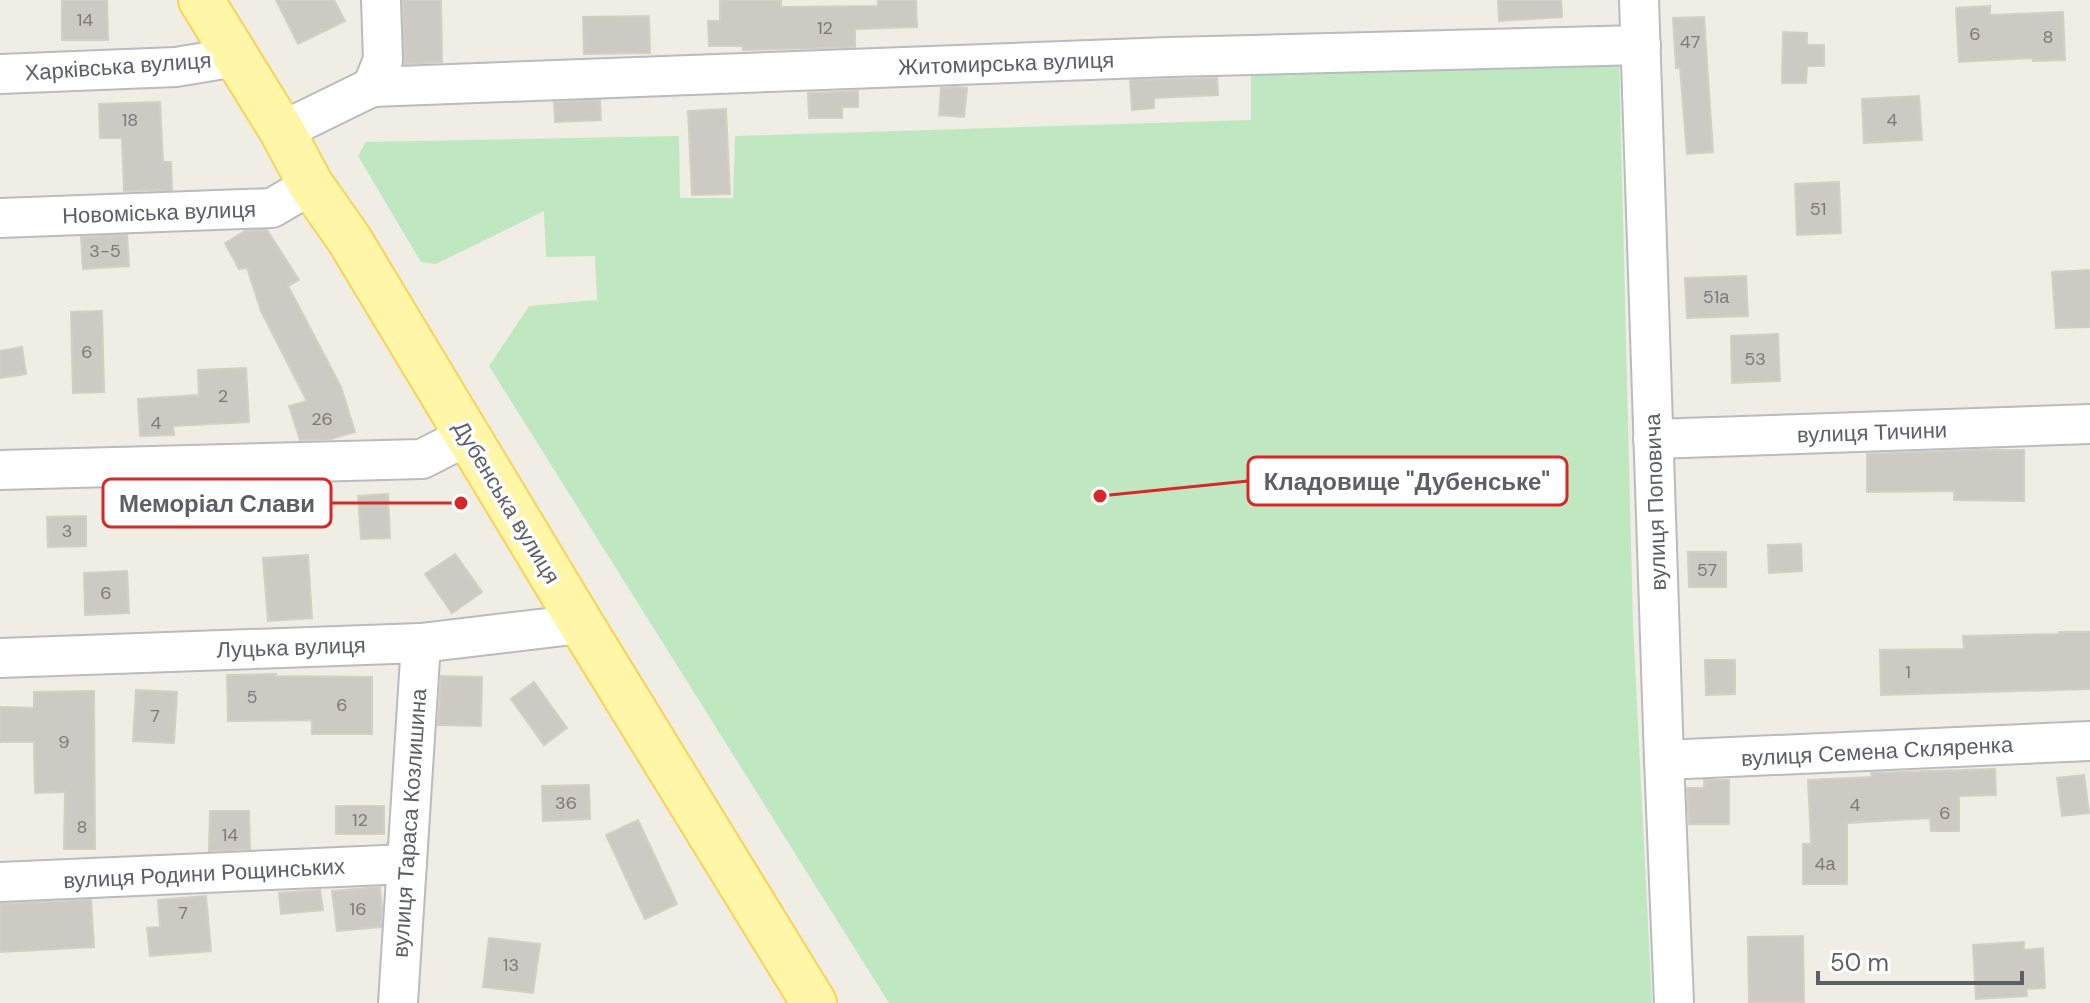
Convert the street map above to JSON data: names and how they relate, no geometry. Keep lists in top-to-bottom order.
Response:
{
  "streets": {
    "main road": ["Дубенська вулиця"],
    "street": [
      "Житомирська вулиця",
      "Харківська вулиця",
      "Новоміська вулиця",
      "вулиця Тичини",
      "вулиця Поповича",
      "Луцька вулиця",
      "вулиця Семена Скляренка",
      "вулиця Тараса Козлишина",
      "вулиця Родини Рощинських"
    ]
  },
  "crossings": [
    ["Житомирська вулиця", "вулиця Поповича"],
    ["Харківська вулиця", "Дубенська вулиця"],
    ["Новоміська вулиця", "Дубенська вулиця"],
    ["вулиця Тичини", "вулиця Поповича"],
    ["Дубенська вулиця", "Луцька вулиця"],
    ["вулиця Поповича", "вулиця Семена Скляренка"],
    ["Луцька вулиця", "вулиця Тараса Козлишина"],
    ["вулиця Тараса Козлишина", "вулиця Родини Рощинських"]
  ],
  "places": ["Кладовище \"Дубенське\"", "Меморіал Слави"],
  "house_numbers": [
    "14",
    "12",
    "6",
    "8",
    "47",
    "18",
    "4",
    "51",
    "3-5",
    "51а",
    "6",
    "53",
    "2",
    "26",
    "4",
    "3",
    "57",
    "6",
    "1",
    "5",
    "6",
    "7",
    "9",
    "36",
    "4",
    "6",
    "12",
    "8",
    "14",
    "4а",
    "16",
    "7",
    "13"
  ],
  "scale_bar": "50 m"
}
